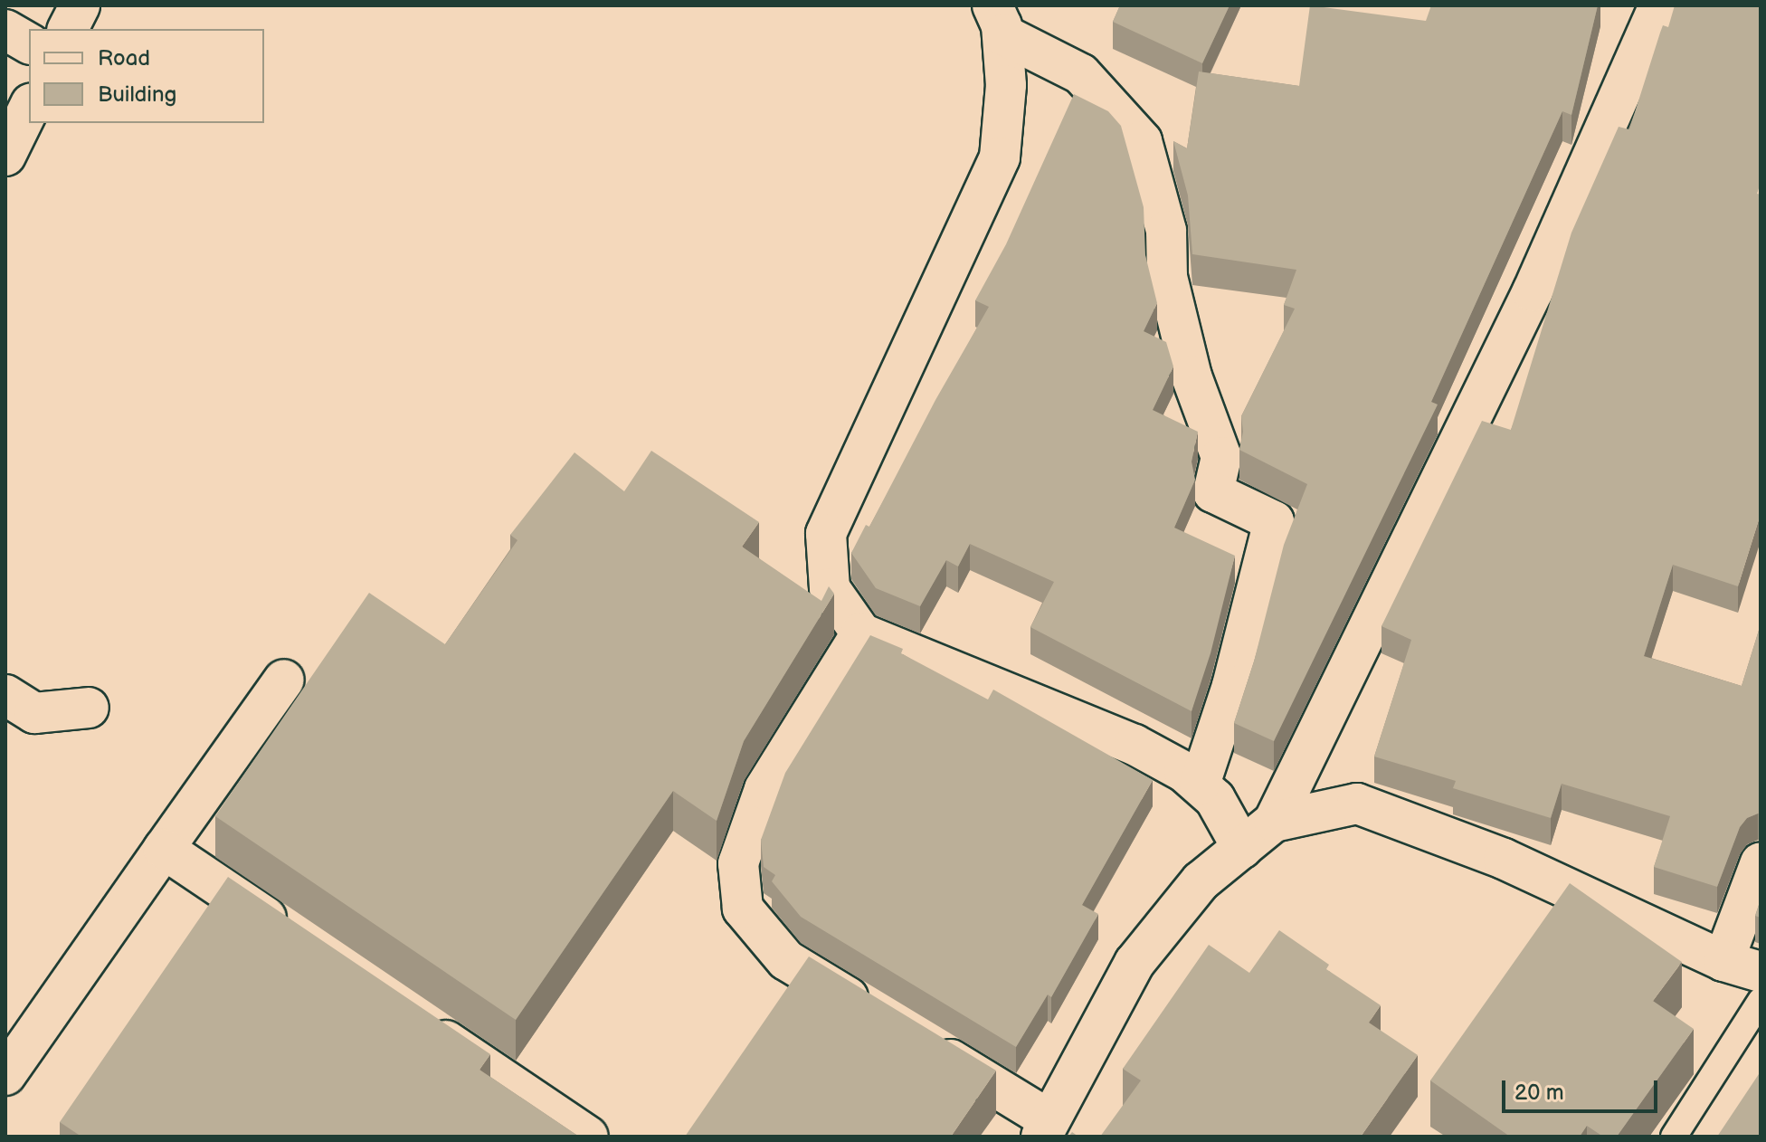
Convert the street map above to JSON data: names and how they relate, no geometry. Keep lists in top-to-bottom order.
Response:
{
  "legend": ["Road", "Building"],
  "scale_bar": "20 m"
}
